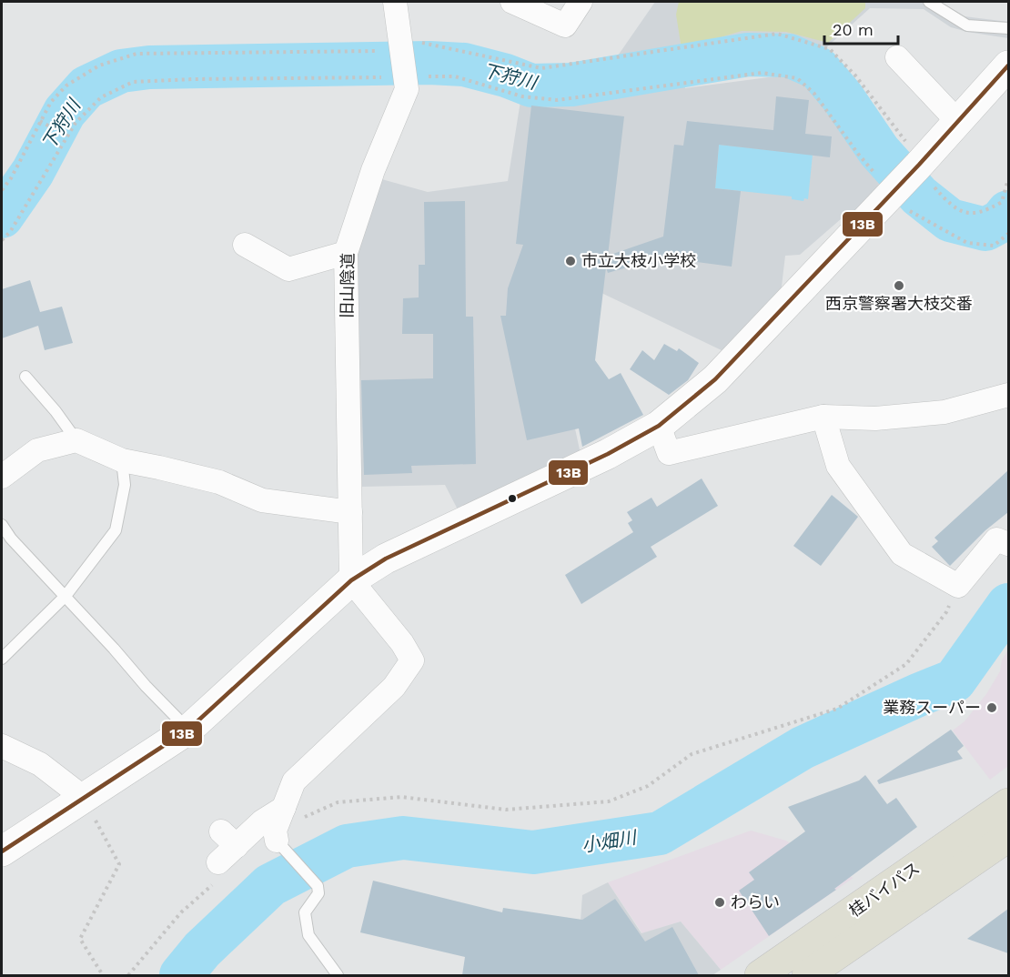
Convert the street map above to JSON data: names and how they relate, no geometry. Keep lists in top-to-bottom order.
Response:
{
  "streets": {
    "highway": ["桂バイパス"],
    "street": ["旧山陰道"]
  },
  "water": ["下狩川", "小畑川"],
  "places": [
    "市立大枝小学校",
    "西京警察署大枝交番",
    "業務スーパー",
    "わらい"
  ],
  "lines": ["transit line 13B"],
  "scale_bar": "20 m"
}
